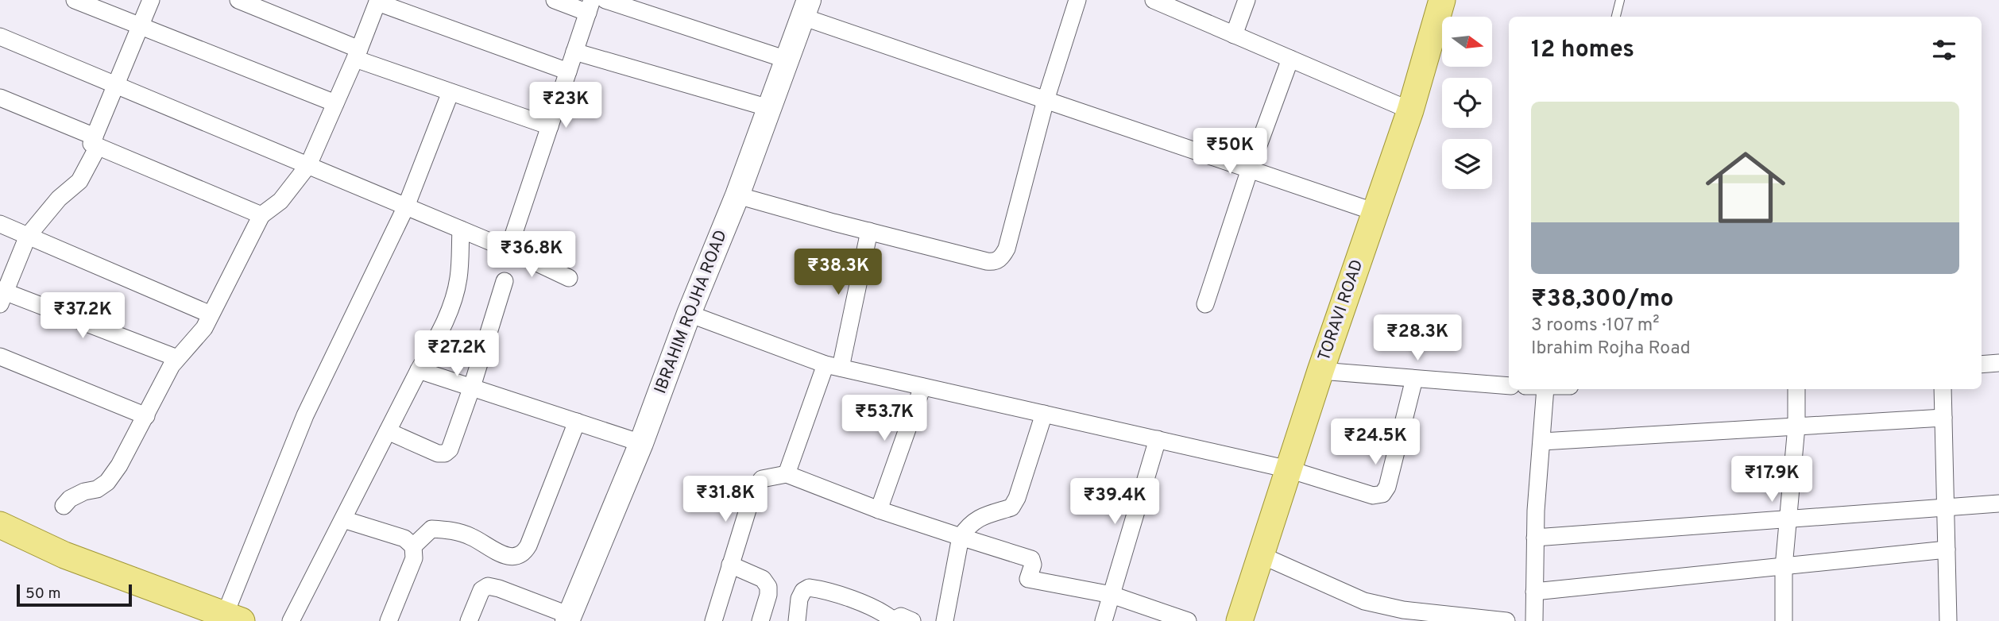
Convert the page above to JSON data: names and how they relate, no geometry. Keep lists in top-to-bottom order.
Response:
{
  "streets": {
    "main road": ["TORAVI ROAD"],
    "street": ["IBRAHIM ROJHA ROAD"]
  },
  "scale_bar": "50 m",
  "north": "right",
  "page": {
    "heading": "12 homes",
    "price": [
      "₹23K",
      "₹50K",
      "₹36.8K",
      "₹38.3K",
      "₹37.2K",
      "₹28.3K",
      "₹27.2K",
      "₹53.7K",
      "₹24.5K",
      "₹17.9K",
      "₹31.8K",
      "₹39.4K"
    ],
    "list": [
      {
        "name": "₹38,300/mo",
        "note": "3 rooms · 107 m² · Ibrahim Rojha Road"
      }
    ],
    "scale": "50 m"
  }
}
